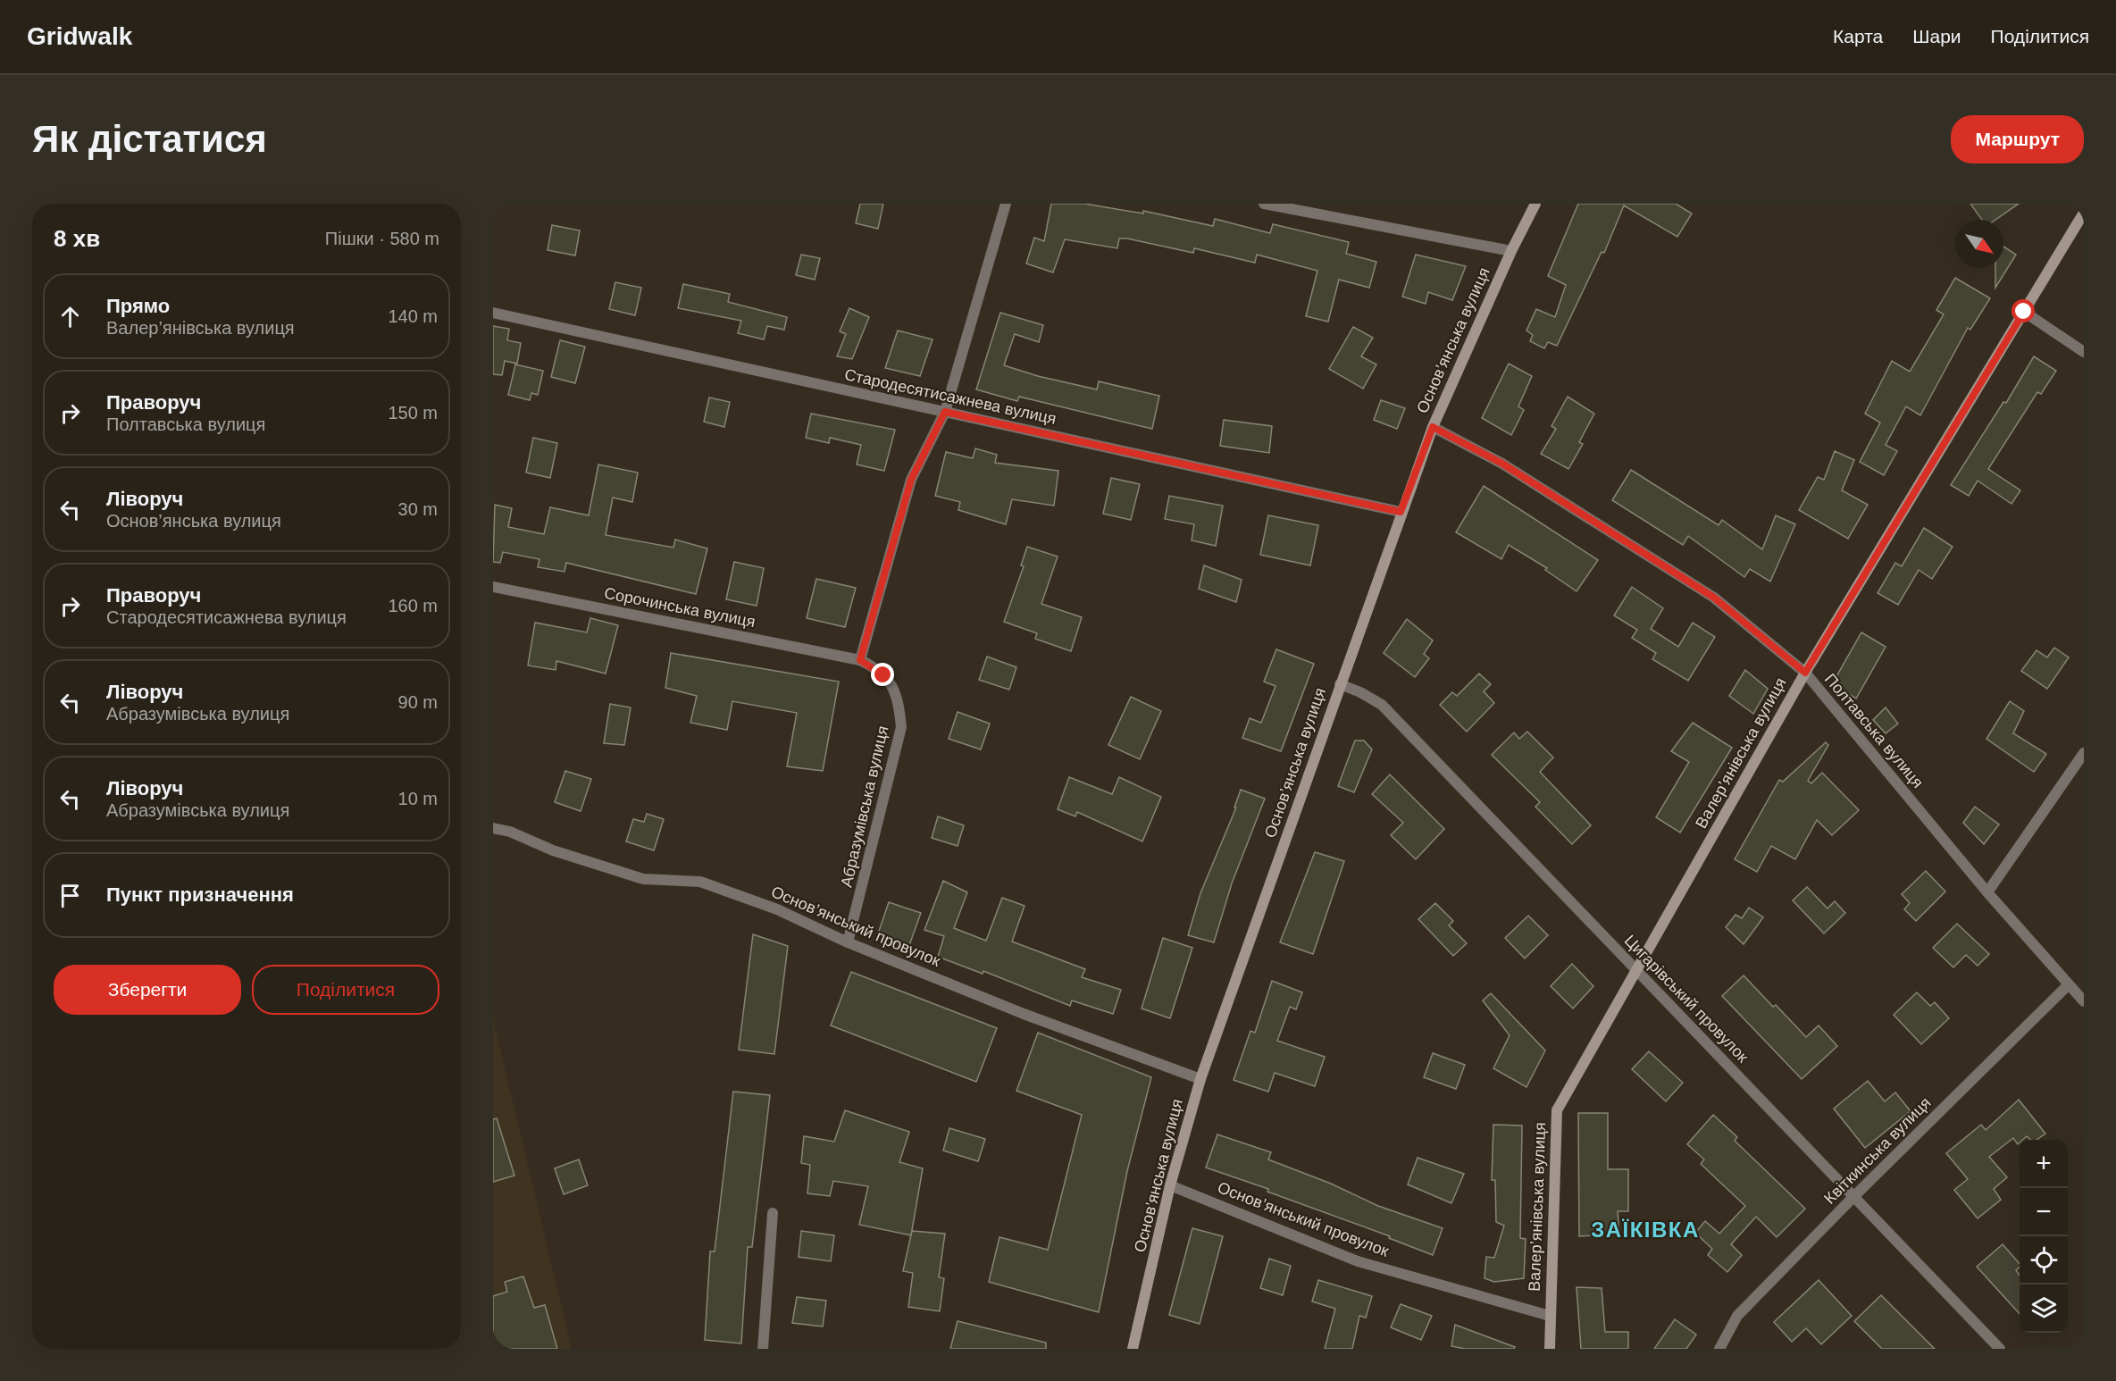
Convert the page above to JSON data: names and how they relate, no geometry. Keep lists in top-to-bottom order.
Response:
{
  "streets": {
    "street": [
      "Основ’янська вулиця",
      "Стародесятисажнева вулиця",
      "Сорочинська вулиця",
      "Полтавська вулиця",
      "Валер’янівська вулиця",
      "Абразумівська вулиця",
      "Основ’янський провулок",
      "Цигарівський провулок",
      "Квіткинська вулиця"
    ]
  },
  "crossings": [
    ["Основ’янська вулиця", "Стародесятисажнева вулиця"],
    ["Основ’янська вулиця", "Полтавська вулиця"],
    ["Основ’янська вулиця", "Основ’янський провулок"],
    ["Основ’янська вулиця", "Цигарівський провулок"],
    ["Сорочинська вулиця", "Абразумівська вулиця"],
    ["Полтавська вулиця", "Валер’янівська вулиця"],
    ["Полтавська вулиця", "Квіткинська вулиця"],
    ["Валер’янівська вулиця", "Основ’янський провулок"],
    ["Валер’янівська вулиця", "Цигарівський провулок"],
    ["Абразумівська вулиця", "Основ’янський провулок"],
    ["Цигарівський провулок", "Квіткинська вулиця"]
  ],
  "districts": ["ЗАЇКІВКА"],
  "north": "bottom right",
  "page": {
    "header": "Gridwalk",
    "nav": ["Карта", "Шари", "Поділитися"],
    "buttons": [
      "Маршрут",
      ["Зберегти", "Поділитися"]
    ],
    "title": "Як дістатися",
    "heading": ["8 хв", "Пішки · 580 m"],
    "list": [
      ["Прямо", "Валер’янівська вулиця", "140 m"],
      ["Праворуч", "Полтавська вулиця", "150 m"],
      ["Ліворуч", "Основ’янська вулиця", "30 m"],
      ["Праворуч", "Стародесятисажнева вулиця", "160 m"],
      ["Ліворуч", "Абразумівська вулиця", "90 m"],
      ["Ліворуч", "Абразумівська вулиця", "10 m"],
      "Пункт призначення"
    ],
    "map_buttons": ["+", "−"]
  }
}
